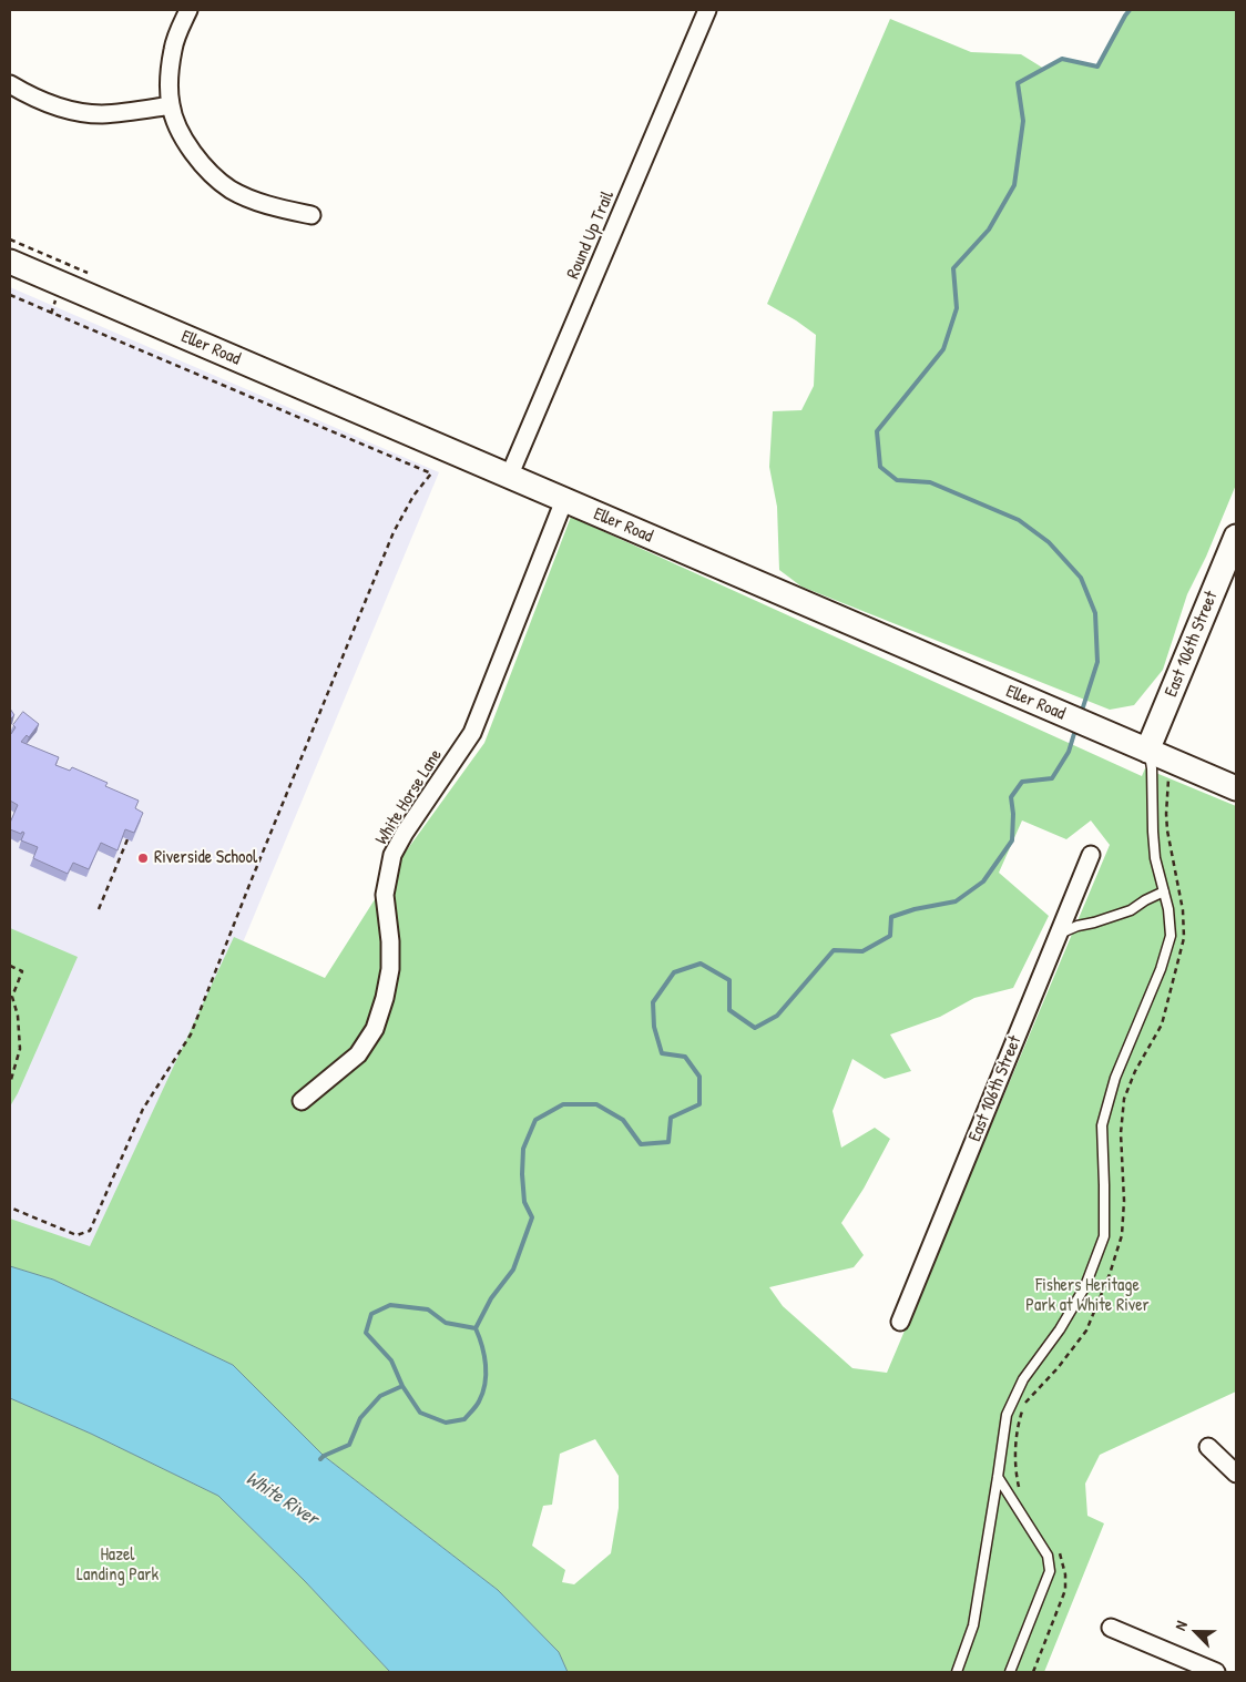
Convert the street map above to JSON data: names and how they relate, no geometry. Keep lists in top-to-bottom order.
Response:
{
  "streets": {
    "street": [
      "Round Up Trail",
      "Eller Road",
      "East 106th Street",
      "White Horse Lane"
    ]
  },
  "crossings": [
    ["Round Up Trail", "Eller Road"],
    ["Eller Road", "East 106th Street"],
    ["Eller Road", "White Horse Lane"]
  ],
  "water": ["White River"],
  "parks": ["Fishers Heritage Park at White River", "Hazel Landing Park"],
  "places": ["Riverside School"],
  "north": "top left"
}
